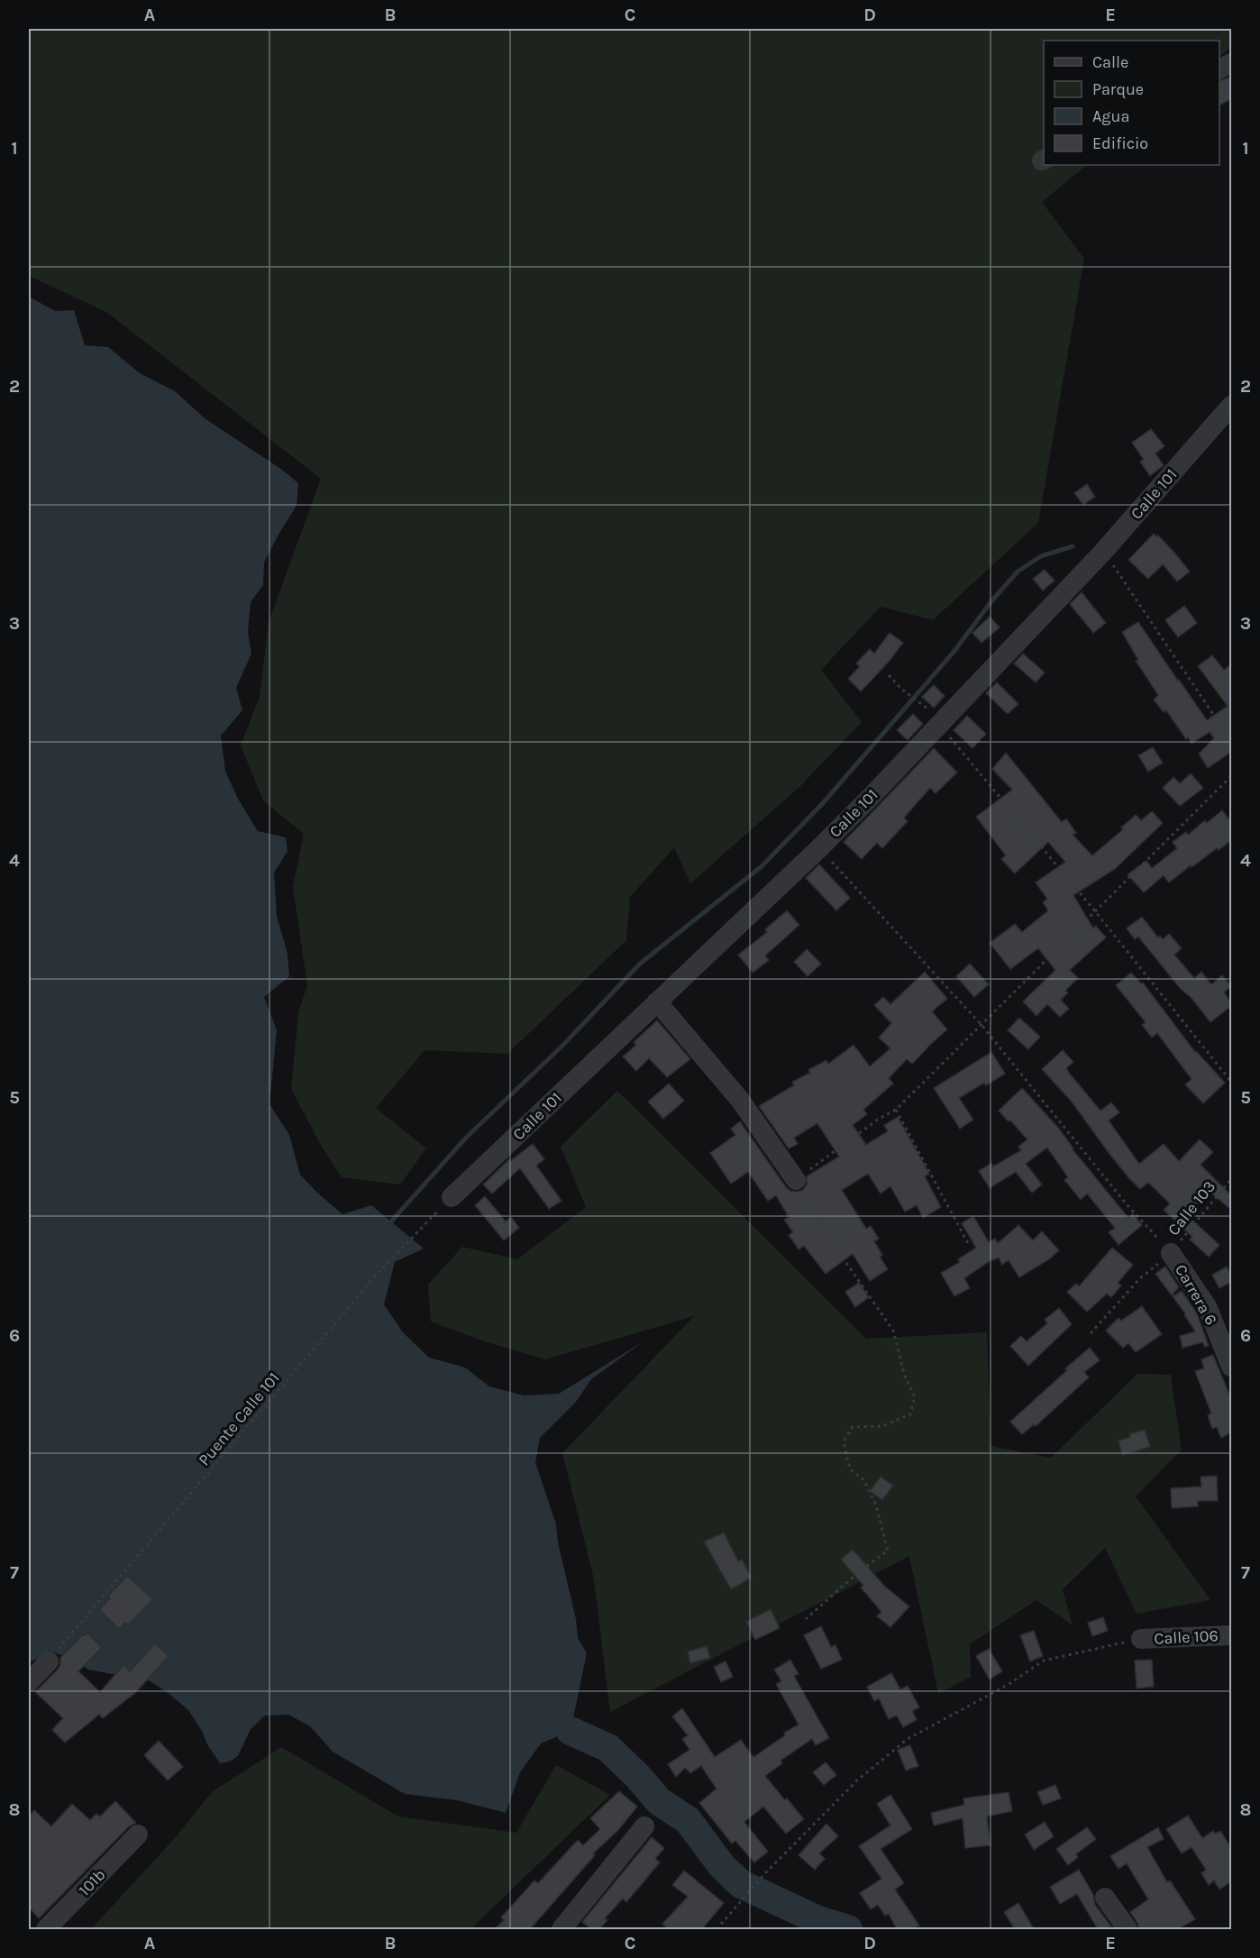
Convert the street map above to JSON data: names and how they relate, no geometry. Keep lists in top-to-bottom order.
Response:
{
  "streets": {
    "street": [
      "Calle 101",
      "Carrera 6",
      "Calle 106",
      "101b"
    ],
    "path": ["Calle 103", "Puente Calle 101"]
  },
  "crossings": [
    ["Calle 101", "Puente Calle 101"],
    ["Calle 103", "Carrera 6"]
  ],
  "legend": [
    "Calle",
    "Parque",
    "Agua",
    "Edificio"
  ],
  "grid": {
    "columns": [
      "A",
      "B",
      "C",
      "D",
      "E"
    ],
    "rows": [
      "1",
      "2",
      "3",
      "4",
      "5",
      "6",
      "7",
      "8"
    ]
  }
}
